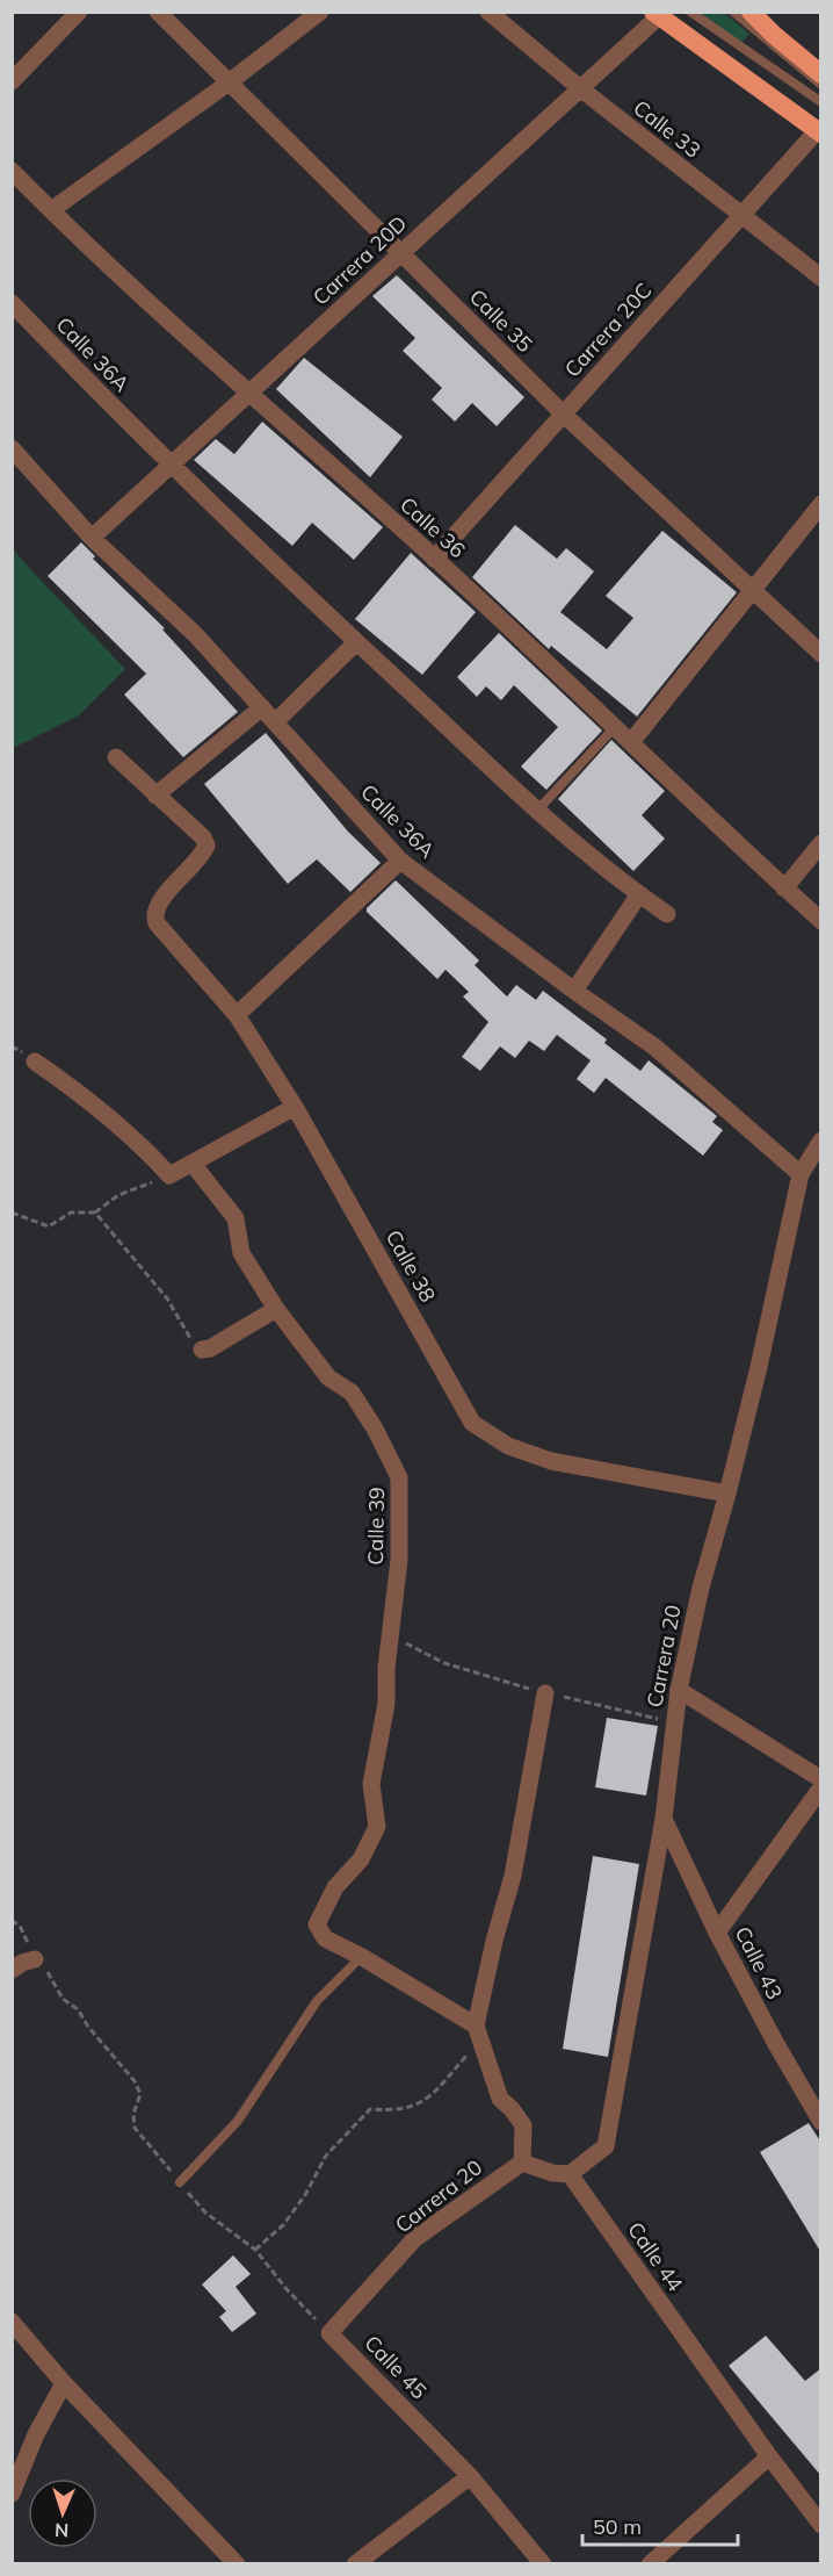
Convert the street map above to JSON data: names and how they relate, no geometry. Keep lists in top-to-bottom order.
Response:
{
  "streets": {
    "street": [
      "Calle 33",
      "Carrera 20D",
      "Calle 35",
      "Carrera 20C",
      "Calle 36A",
      "Calle 36",
      "Calle 38",
      "Calle 39",
      "Carrera 20",
      "Calle 43",
      "Calle 44",
      "Calle 45"
    ]
  },
  "crossings": [
    ["Calle 33", "Carrera 20D"],
    ["Calle 33", "Carrera 20C"],
    ["Carrera 20D", "Calle 35"],
    ["Carrera 20D", "Calle 36A"],
    ["Carrera 20D", "Calle 36"],
    ["Calle 35", "Carrera 20C"],
    ["Carrera 20C", "Calle 36"],
    ["Calle 36A", "Carrera 20"],
    ["Calle 38", "Carrera 20"],
    ["Carrera 20", "Calle 43"],
    ["Carrera 20", "Calle 44"],
    ["Carrera 20", "Calle 45"]
  ],
  "scale_bar": "50 m",
  "north": "bottom"
}
